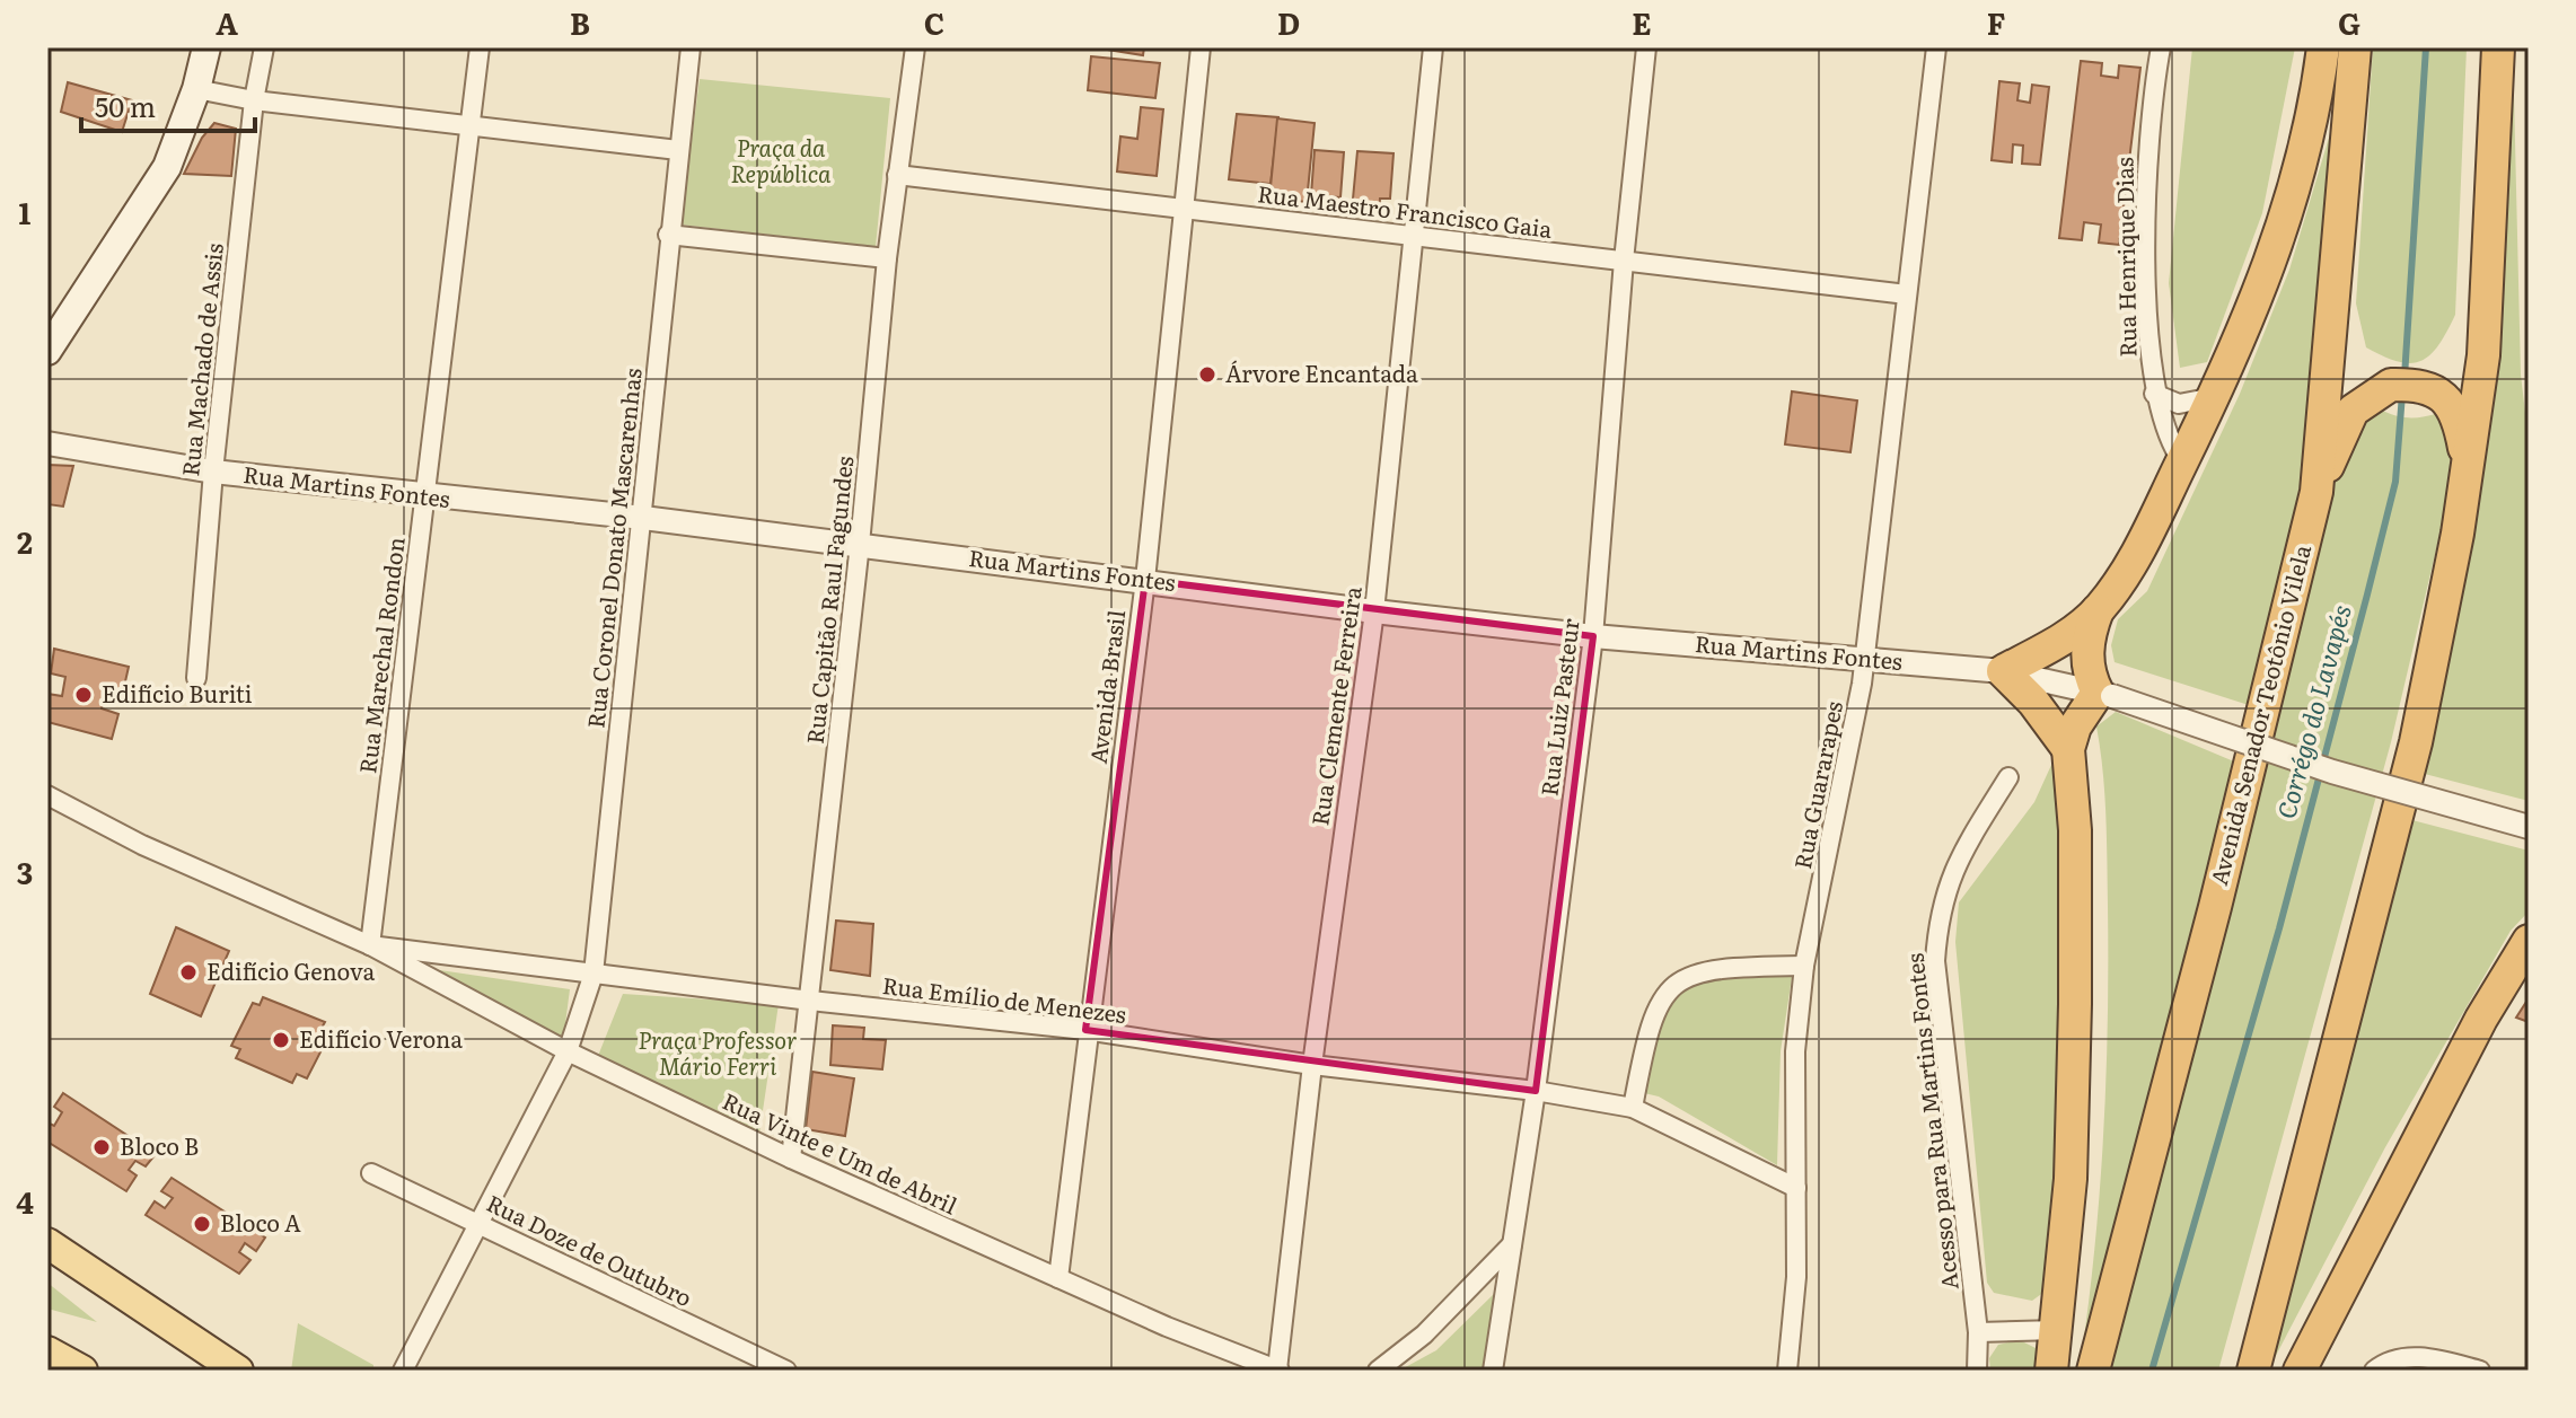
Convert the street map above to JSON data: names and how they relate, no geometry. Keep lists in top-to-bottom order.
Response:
{
  "streets": {
    "highway": ["Avenida Senador Teotônio Vilela"],
    "street": [
      "Rua Maestro Francisco Gaia",
      "Rua Henrique Dias",
      "Rua Machado de Assis",
      "Rua Martins Fontes",
      "Rua Coronel Donato Mascarenhas",
      "Rua Capitão Raul Fagundes",
      "Rua Marechal Rondon",
      "Avenida Brasil",
      "Rua Clemente Ferreira",
      "Rua Luiz Pasteur",
      "Rua Guararapes",
      "Rua Emílio de Menezes",
      "Acesso para Rua Martins Fontes",
      "Rua Vinte e Um de Abril",
      "Rua Doze de Outubro"
    ]
  },
  "crossings": [
    ["Rua Maestro Francisco Gaia", "Rua Capitão Raul Fagundes"],
    ["Rua Maestro Francisco Gaia", "Avenida Brasil"],
    ["Rua Maestro Francisco Gaia", "Rua Clemente Ferreira"],
    ["Rua Maestro Francisco Gaia", "Rua Luiz Pasteur"],
    ["Rua Maestro Francisco Gaia", "Rua Guararapes"],
    ["Rua Machado de Assis", "Rua Martins Fontes"],
    ["Rua Martins Fontes", "Rua Coronel Donato Mascarenhas"],
    ["Rua Martins Fontes", "Rua Capitão Raul Fagundes"],
    ["Rua Martins Fontes", "Rua Marechal Rondon"],
    ["Rua Martins Fontes", "Avenida Brasil"],
    ["Rua Martins Fontes", "Rua Clemente Ferreira"],
    ["Rua Martins Fontes", "Rua Luiz Pasteur"],
    ["Rua Martins Fontes", "Rua Guararapes"],
    ["Rua Coronel Donato Mascarenhas", "Rua Emílio de Menezes"],
    ["Rua Coronel Donato Mascarenhas", "Rua Vinte e Um de Abril"],
    ["Rua Coronel Donato Mascarenhas", "Rua Doze de Outubro"],
    ["Rua Capitão Raul Fagundes", "Rua Emílio de Menezes"],
    ["Rua Capitão Raul Fagundes", "Rua Vinte e Um de Abril"],
    ["Rua Marechal Rondon", "Rua Emílio de Menezes"],
    ["Rua Marechal Rondon", "Rua Vinte e Um de Abril"],
    ["Avenida Brasil", "Rua Emílio de Menezes"],
    ["Avenida Brasil", "Rua Vinte e Um de Abril"],
    ["Rua Clemente Ferreira", "Rua Emílio de Menezes"],
    ["Rua Clemente Ferreira", "Rua Vinte e Um de Abril"],
    ["Rua Luiz Pasteur", "Rua Emílio de Menezes"],
    ["Rua Guararapes", "Rua Emílio de Menezes"],
    ["Rua Emílio de Menezes", "Rua Vinte e Um de Abril"]
  ],
  "water": ["Corrégo do Lavapés"],
  "parks": ["Praça da República", "Praça Professor Mário Ferri"],
  "places": [
    "Árvore Encantada",
    "Edifício Buriti",
    "Edifício Genova",
    "Edifício Verona",
    "Bloco B",
    "Bloco A"
  ],
  "scale_bar": "50 m",
  "grid": {
    "columns": [
      "A",
      "B",
      "C",
      "D",
      "E",
      "F",
      "G"
    ],
    "rows": [
      "1",
      "2",
      "3",
      "4"
    ]
  }
}
